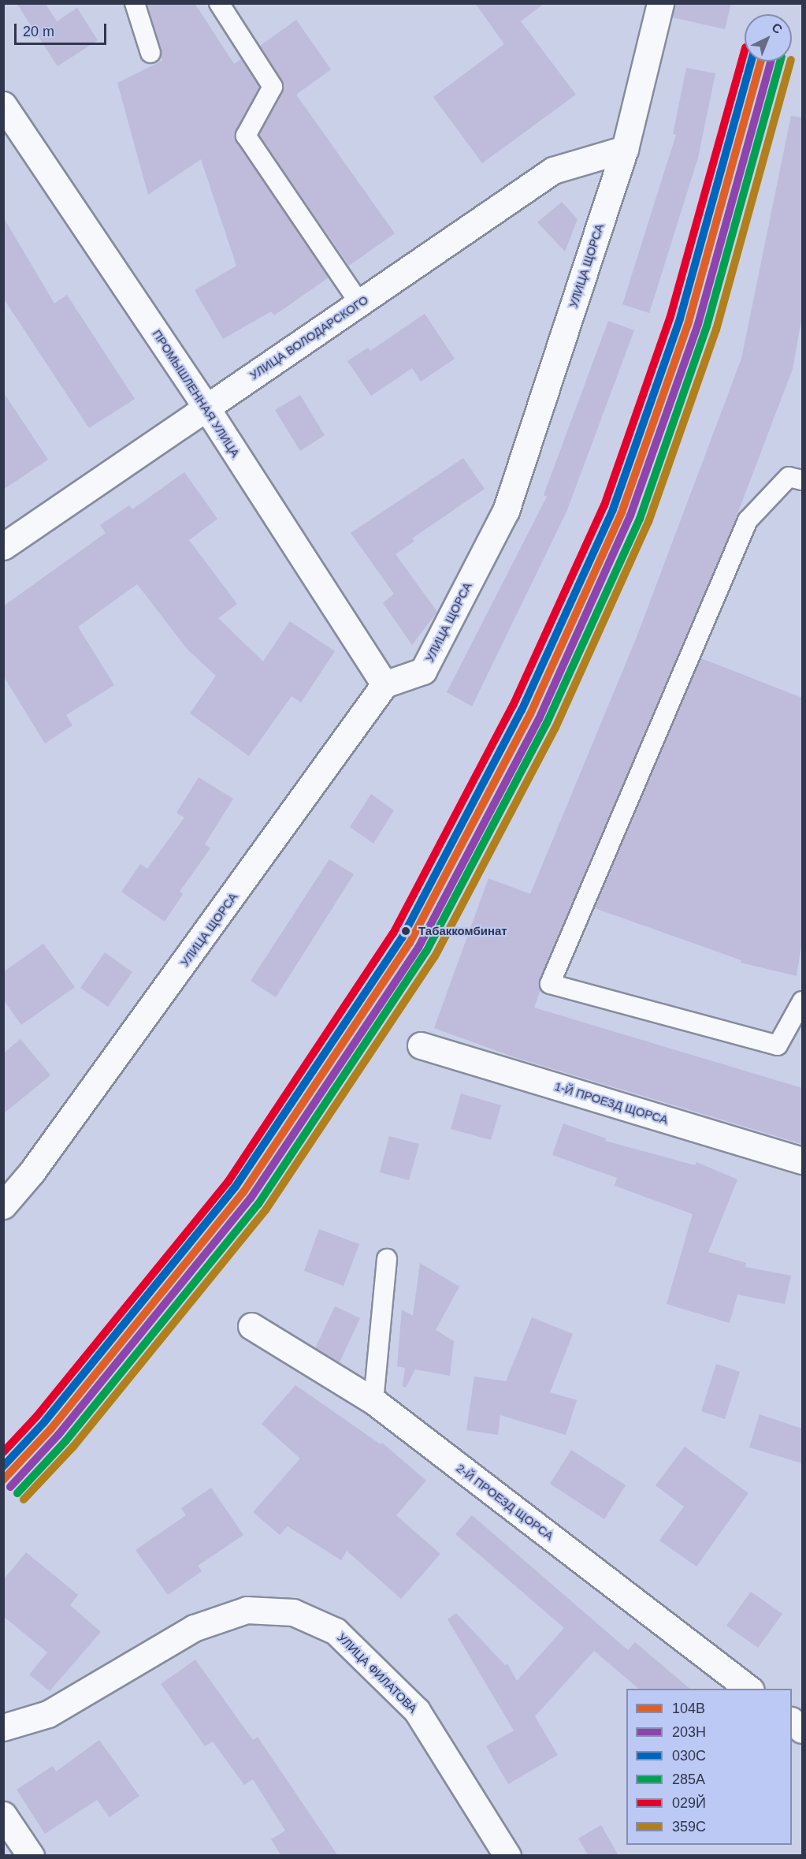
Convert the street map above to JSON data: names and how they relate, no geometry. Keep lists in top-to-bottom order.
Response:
{
  "streets": {
    "street": [
      "УЛИЦА ЩОРСА",
      "УЛИЦА ВОЛОДАРСКОГО",
      "ПРОМЫШЛЕННАЯ УЛИЦА",
      "1-Й ПРОЕЗД ЩОРСА",
      "2-Й ПРОЕЗД ЩОРСА",
      "УЛИЦА ФИЛАТОВА"
    ]
  },
  "crossings": [
    ["УЛИЦА ЩОРСА", "УЛИЦА ВОЛОДАРСКОГО"],
    ["УЛИЦА ЩОРСА", "ПРОМЫШЛЕННАЯ УЛИЦА"],
    ["УЛИЦА ВОЛОДАРСКОГО", "ПРОМЫШЛЕННАЯ УЛИЦА"]
  ],
  "places": ["Табаккомбинат"],
  "lines": [
    "transit line 029Й",
    "transit line 104В",
    "transit line 203Н",
    "transit line 030C",
    "transit line 285А",
    "transit line 359С"
  ],
  "legend": [
    "104В",
    "203Н",
    "030C",
    "285А",
    "029Й",
    "359С"
  ],
  "scale_bar": "20 m",
  "north": "top right"
}
